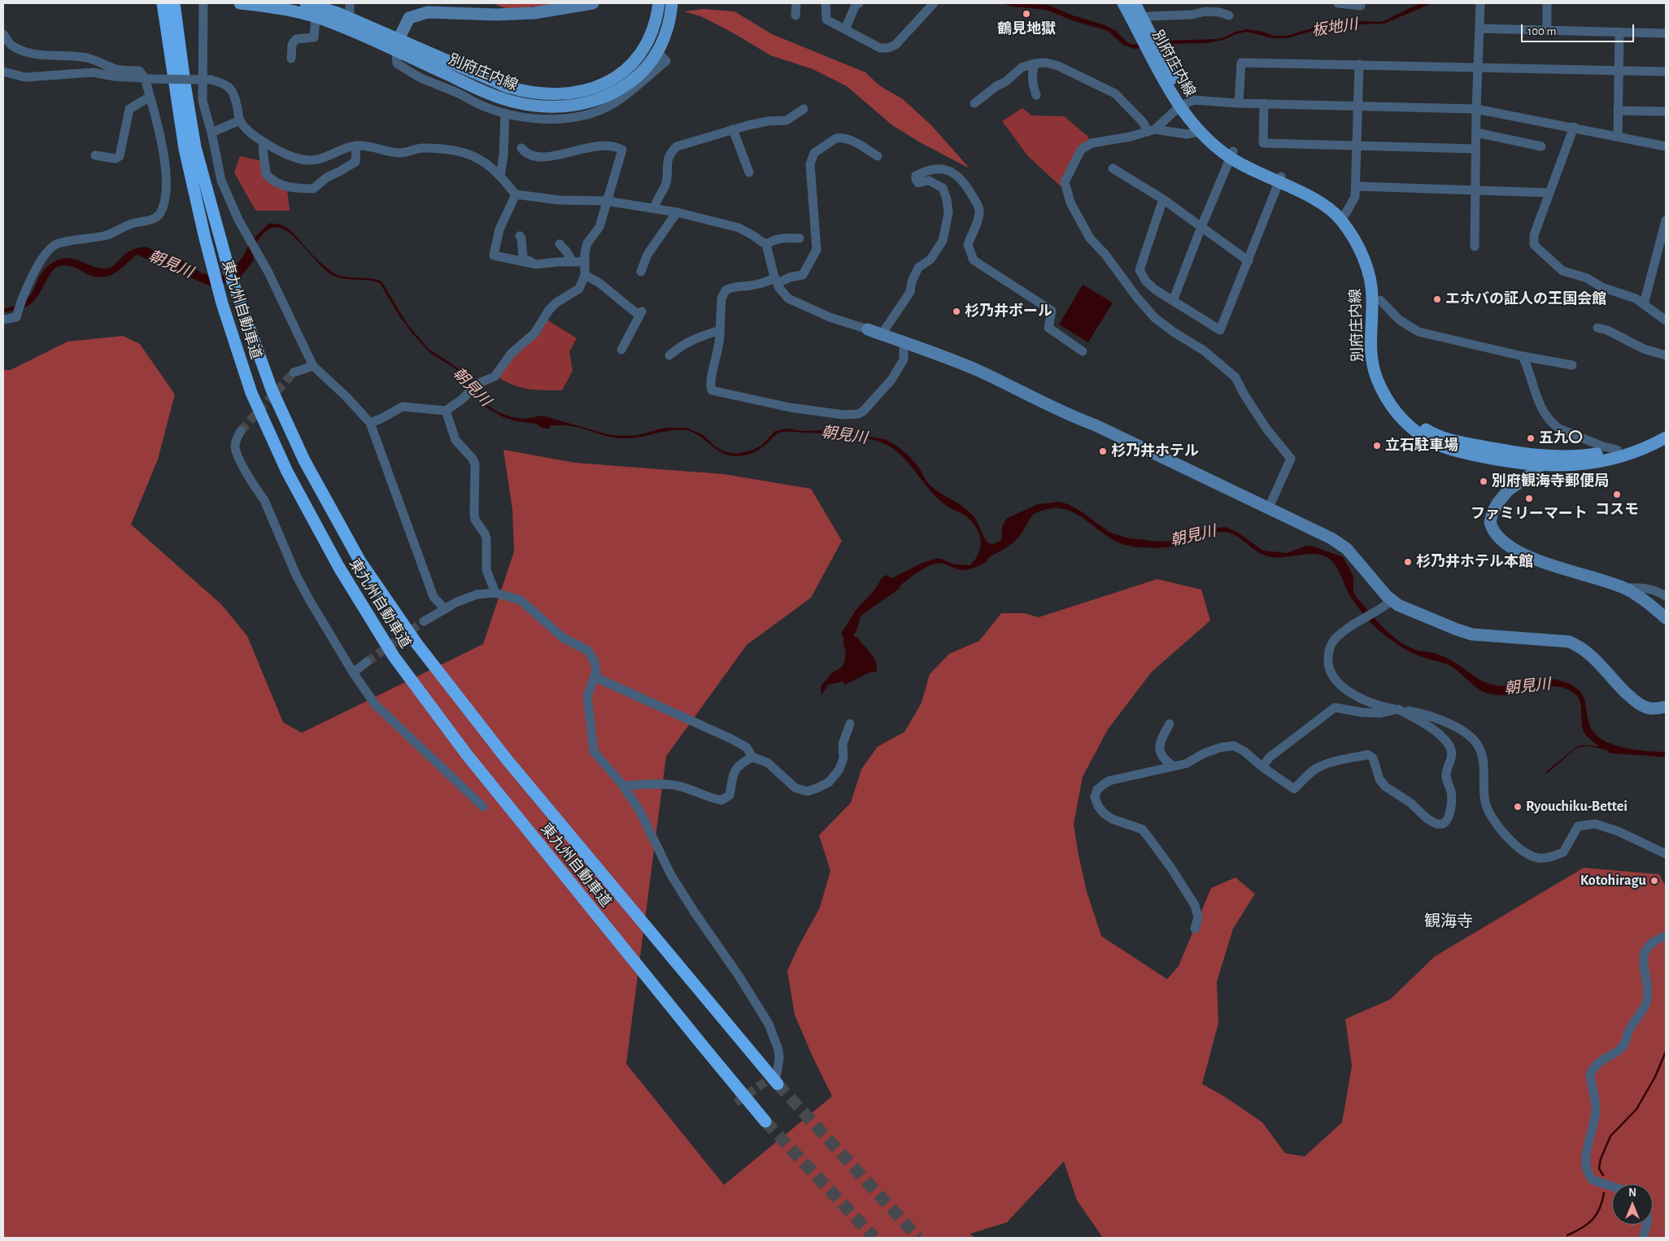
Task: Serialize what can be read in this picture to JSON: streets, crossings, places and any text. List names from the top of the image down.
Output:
{
  "streets": {
    "highway": ["東九州自動車道"],
    "main road": ["別府庄内線"]
  },
  "districts": ["観海寺"],
  "water": ["板地川", "朝見川"],
  "places": [
    "鶴見地獄",
    "エホバの証人の王国会館",
    "杉乃井ボール",
    "五九〇",
    "立石駐車場",
    "杉乃井ホテル",
    "別府観海寺郵便局",
    "コスモ",
    "ファミリーマート",
    "杉乃井ホテル本館",
    "Ryouchiku-Bettei",
    "Kotohiragu"
  ],
  "scale_bar": "100 m",
  "north": "top"
}
